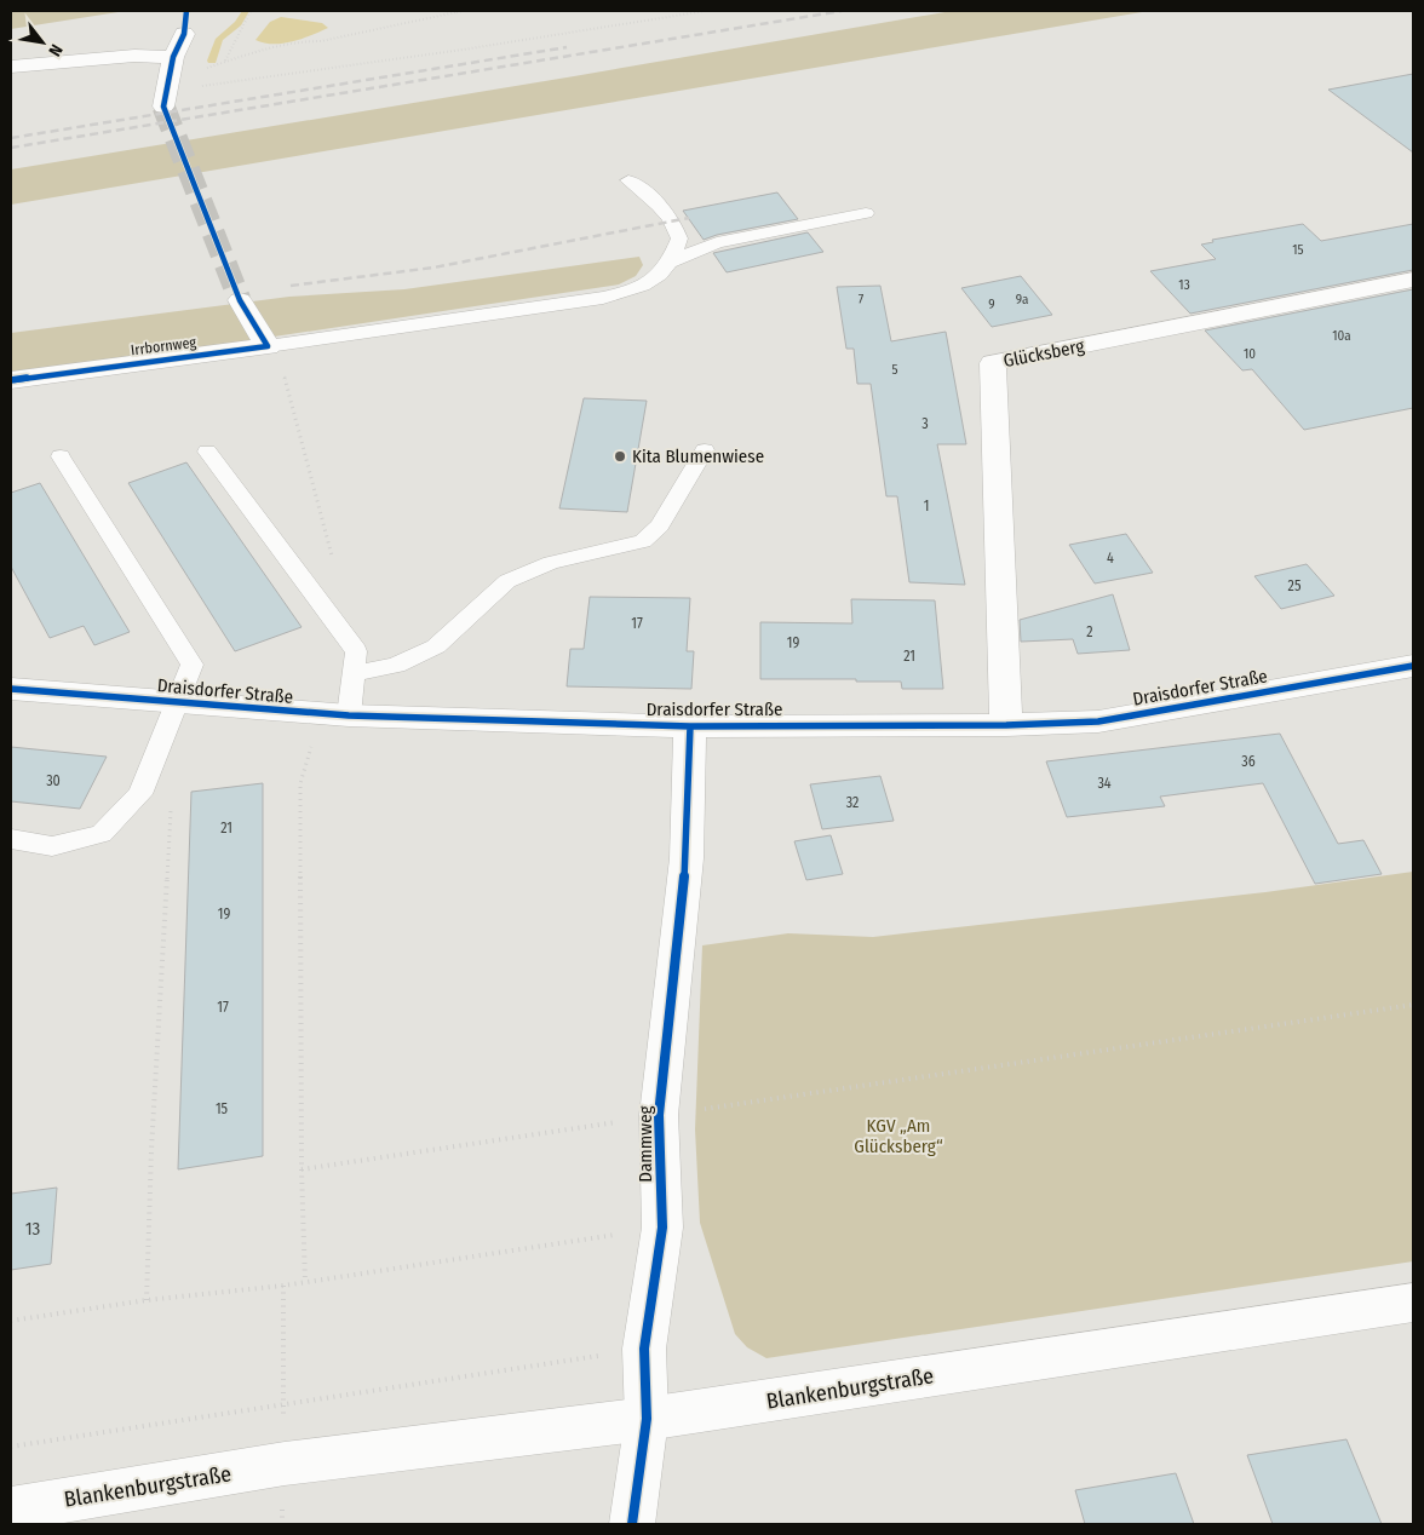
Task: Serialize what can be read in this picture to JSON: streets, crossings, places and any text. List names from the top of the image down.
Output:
{
  "streets": {
    "street": [
      "Irrbornweg",
      "Glücksberg",
      "Draisdorfer Straße",
      "Dammweg",
      "Blankenburgstraße"
    ]
  },
  "crossings": [
    ["Glücksberg", "Draisdorfer Straße"],
    ["Draisdorfer Straße", "Dammweg"],
    ["Dammweg", "Blankenburgstraße"]
  ],
  "parks": ["KGV „Am Glücksberg“"],
  "places": ["Kita Blumenwiese"],
  "house_numbers": [
    "15",
    "13",
    "7",
    "9a",
    "9",
    "10a",
    "10",
    "5",
    "3",
    "1",
    "4",
    "25",
    "17",
    "2",
    "19",
    "21",
    "36",
    "30",
    "34",
    "32",
    "21",
    "19",
    "17",
    "15",
    "13"
  ],
  "north": "bottom right"
}
